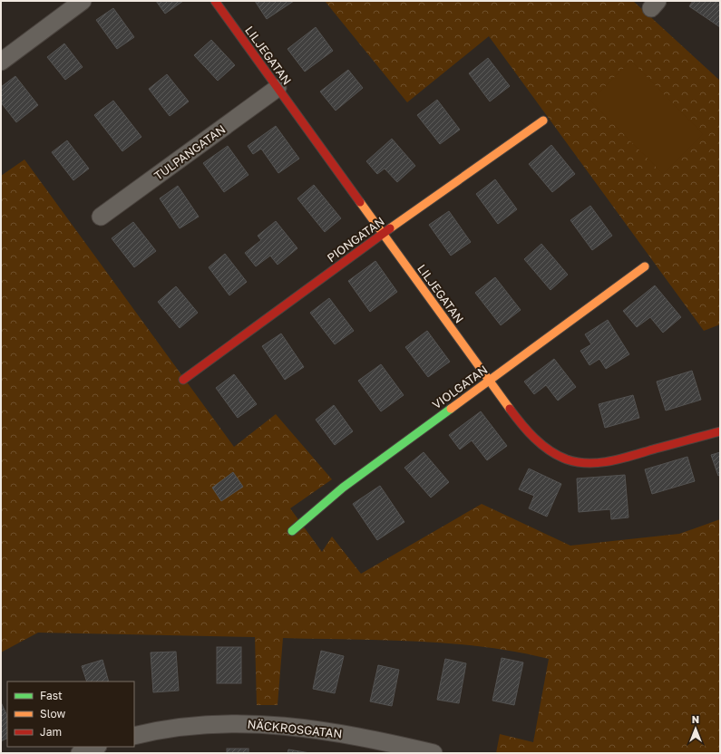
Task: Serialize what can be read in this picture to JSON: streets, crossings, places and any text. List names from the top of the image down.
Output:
{
  "streets": {
    "street": [
      "LILJEGATAN",
      "TULPANGATAN",
      "PIONGATAN",
      "VIOLGATAN",
      "NÄCKROSGATAN"
    ]
  },
  "crossings": [
    ["LILJEGATAN", "TULPANGATAN"],
    ["LILJEGATAN", "PIONGATAN"],
    ["LILJEGATAN", "VIOLGATAN"]
  ],
  "legend": ["Fast", "Slow", "Jam"],
  "north": "top"
}
